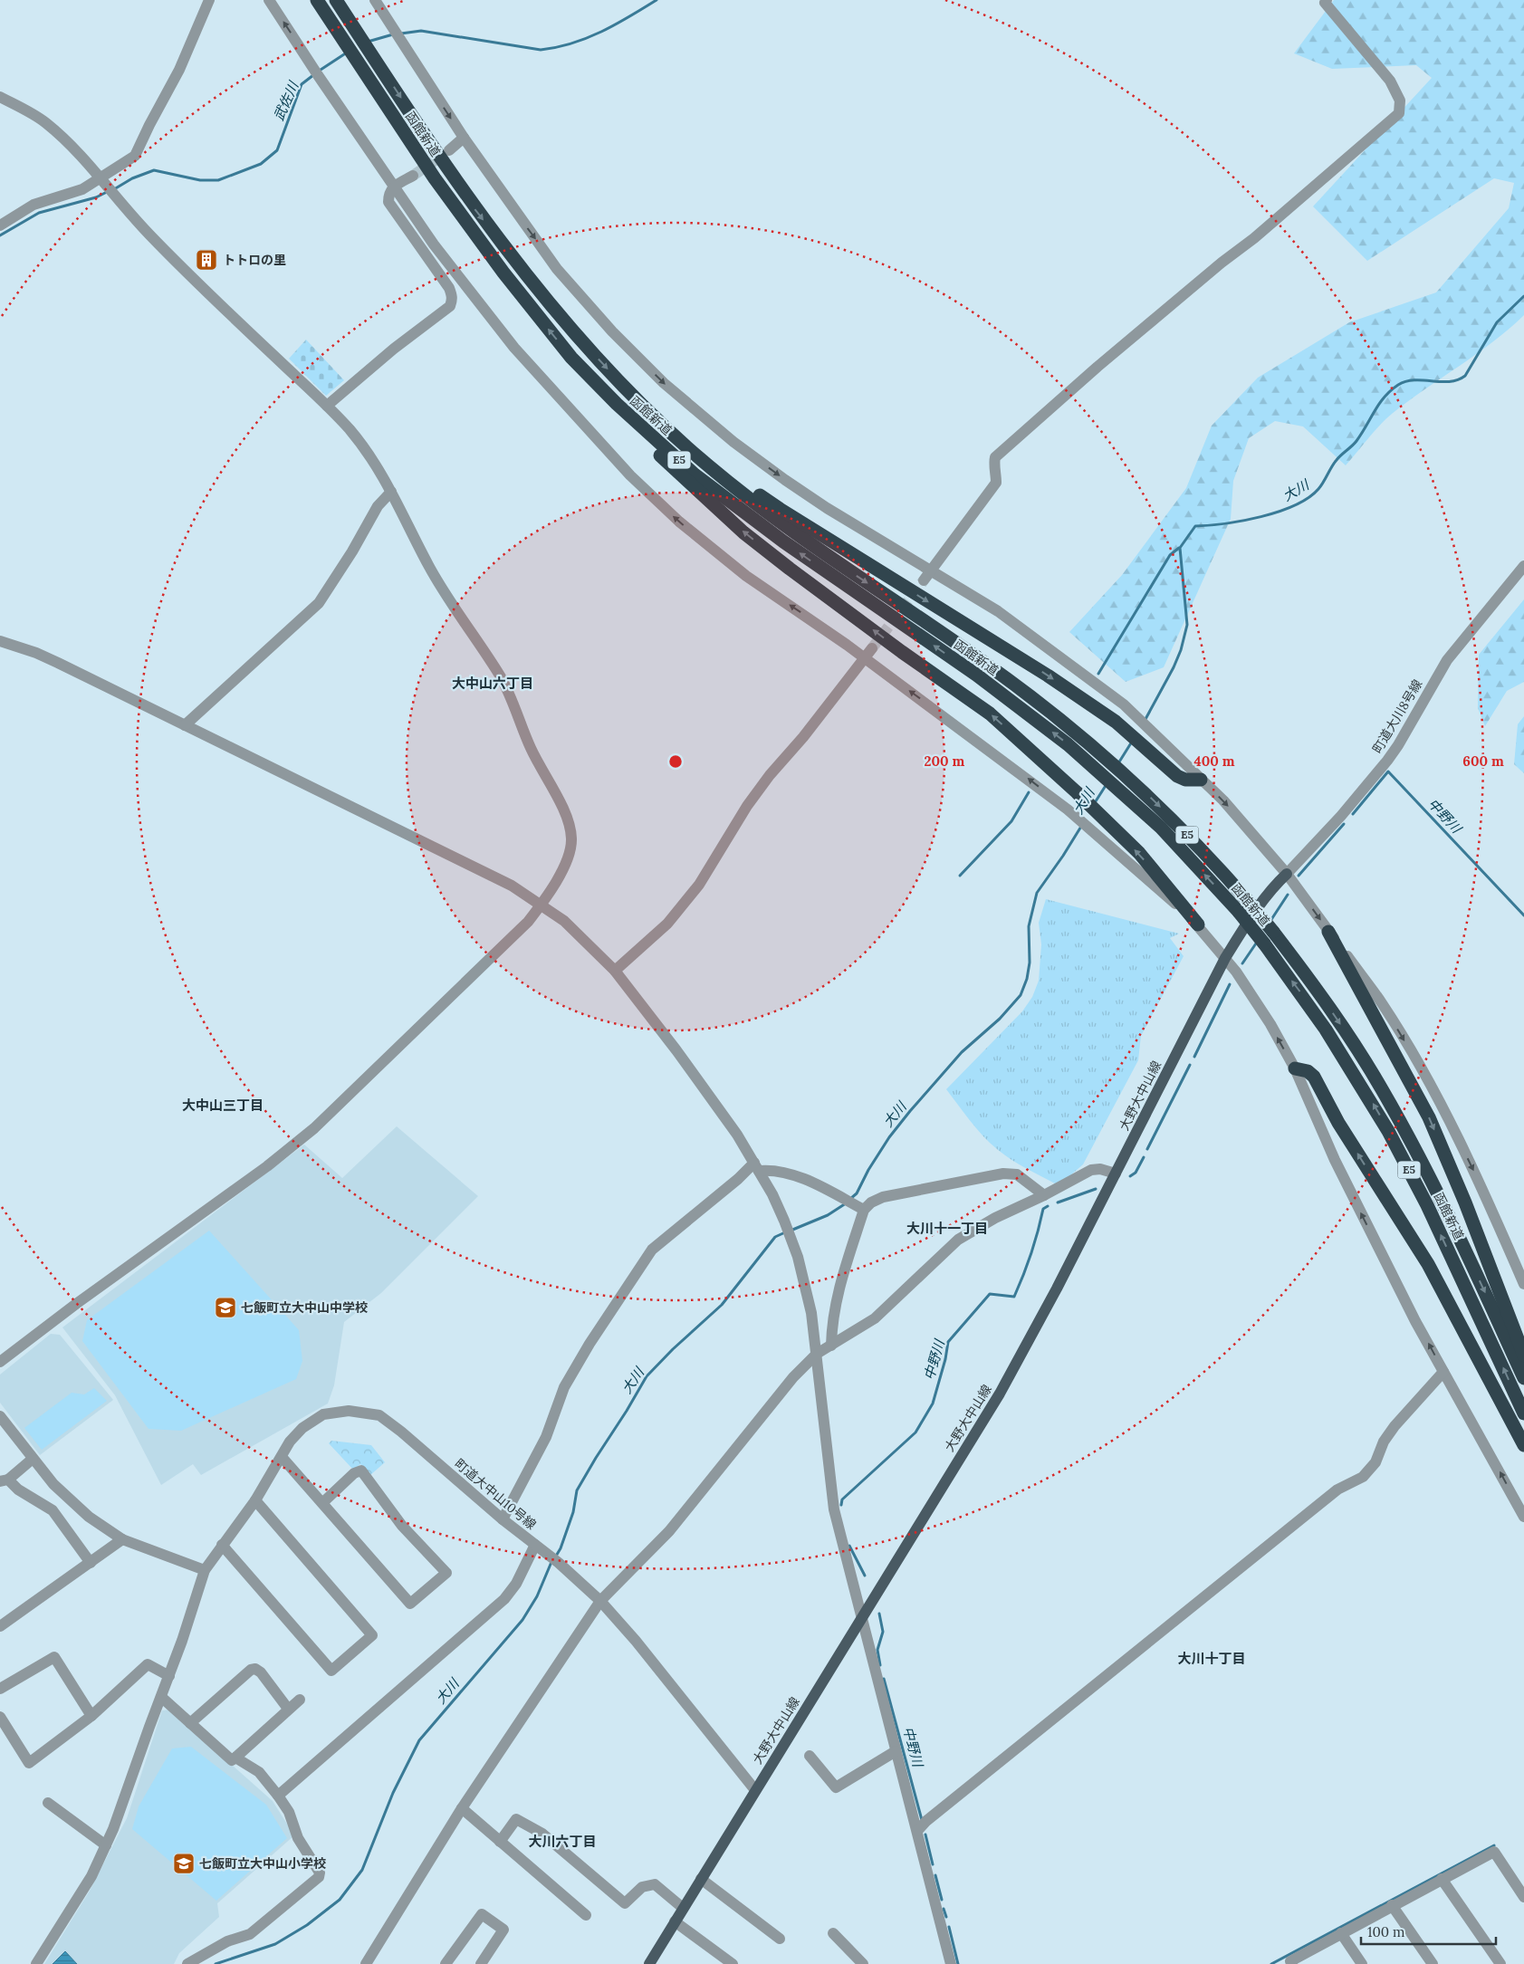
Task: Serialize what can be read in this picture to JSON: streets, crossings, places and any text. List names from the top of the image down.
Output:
{
  "streets": {
    "highway": ["函館新道", "E5"],
    "main road": ["大野大中山線"],
    "street": ["町道大川8号線", "町道大中山10号線"]
  },
  "crossings": [
    ["町道大川8号線", "大野大中山線"],
    ["大野大中山線", "町道大中山10号線"]
  ],
  "districts": [
    "大中山六丁目",
    "大中山三丁目",
    "大川十一丁目",
    "大川十丁目",
    "大川六丁目"
  ],
  "water": ["武佐川", "大川", "中野川"],
  "places": {
    "building": ["トトロの里"],
    "school or university": ["七飯町立大中山中学校", "七飯町立大中山小学校"]
  },
  "scale_bar": "100 m",
  "rings": ["200 m", "400 m", "600 m"]
}
